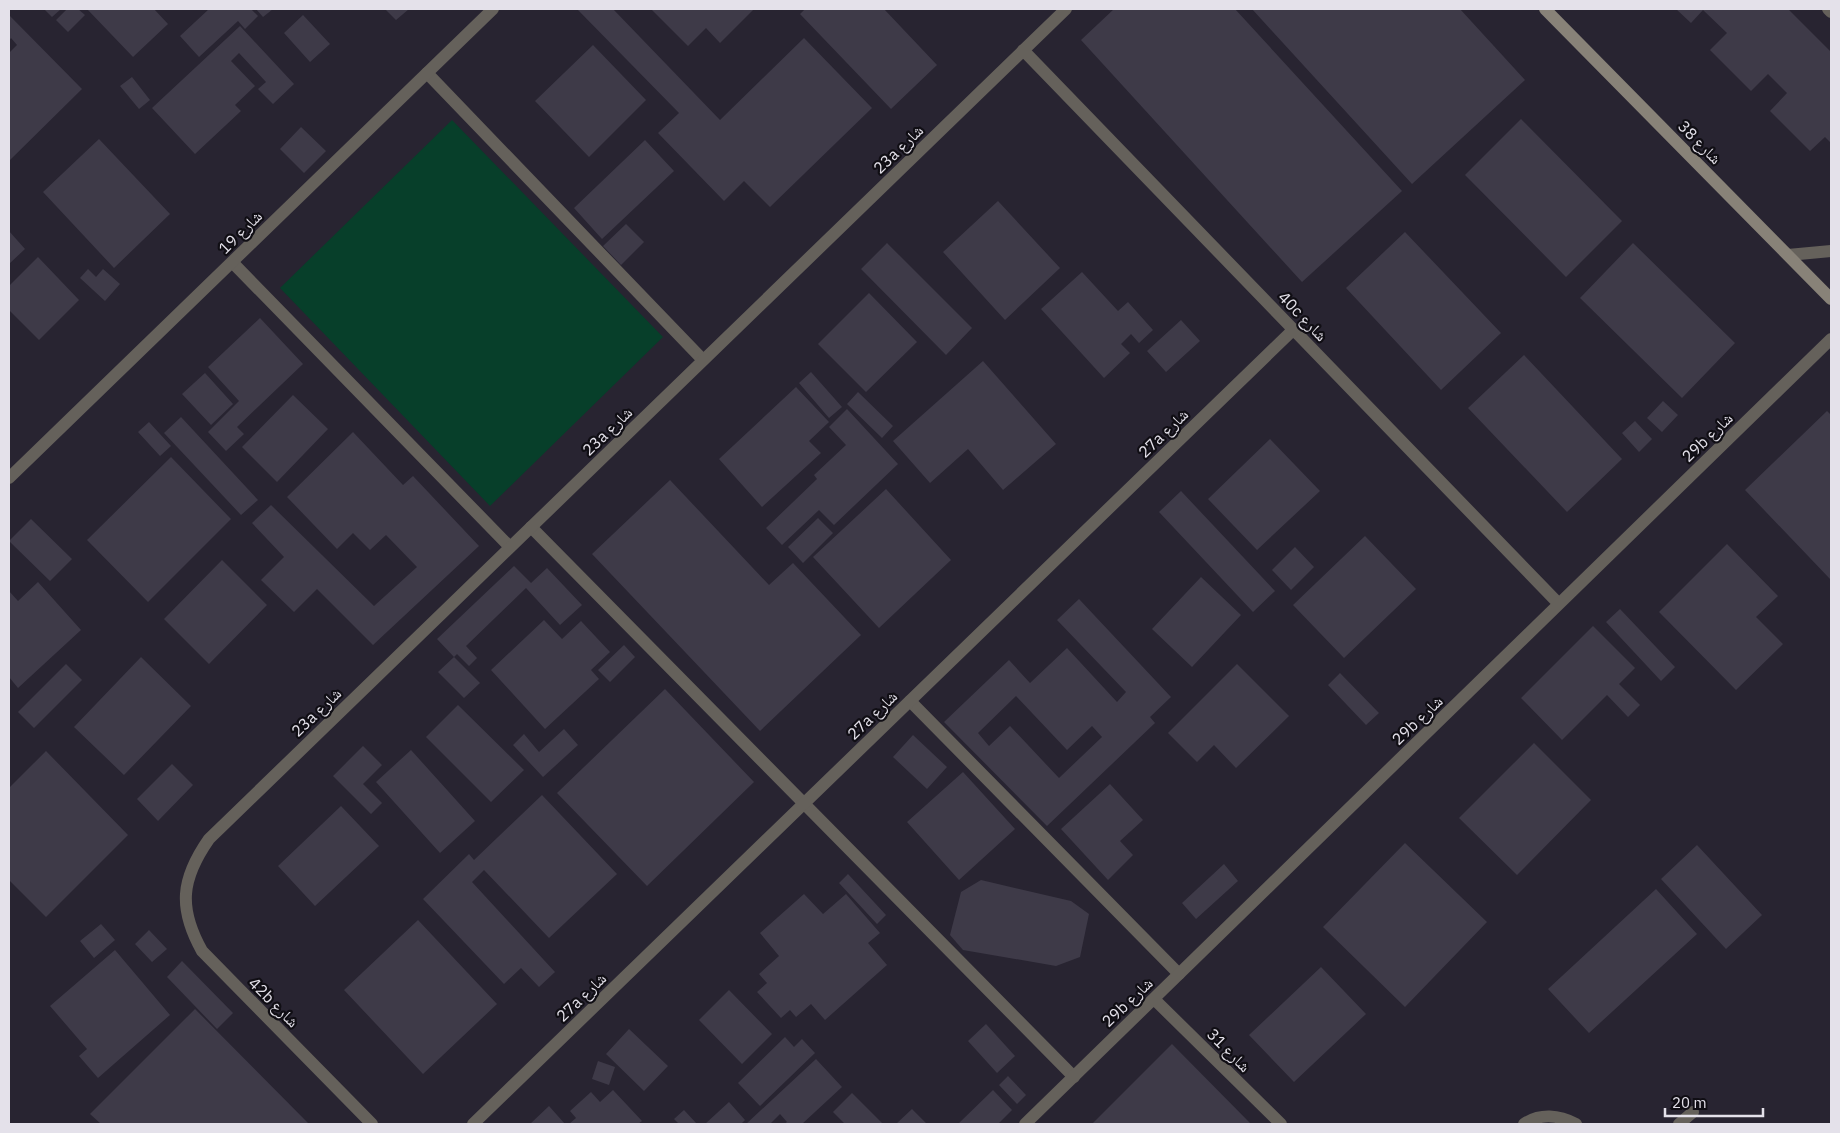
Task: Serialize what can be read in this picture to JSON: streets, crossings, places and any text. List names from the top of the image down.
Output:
{
  "streets": {
    "street": [
      "شارع 38",
      "23a شارع",
      "شارع 19",
      "40c شارع",
      "27a شارع",
      "29b شارع",
      "42b شارع",
      "شارع 31"
    ]
  },
  "crossings": [
    ["23a شارع", "40c شارع"],
    ["23a شارع", "42b شارع"],
    ["40c شارع", "27a شارع"],
    ["40c شارع", "29b شارع"],
    ["29b شارع", "شارع 31"]
  ],
  "scale_bar": "20 m"
}
